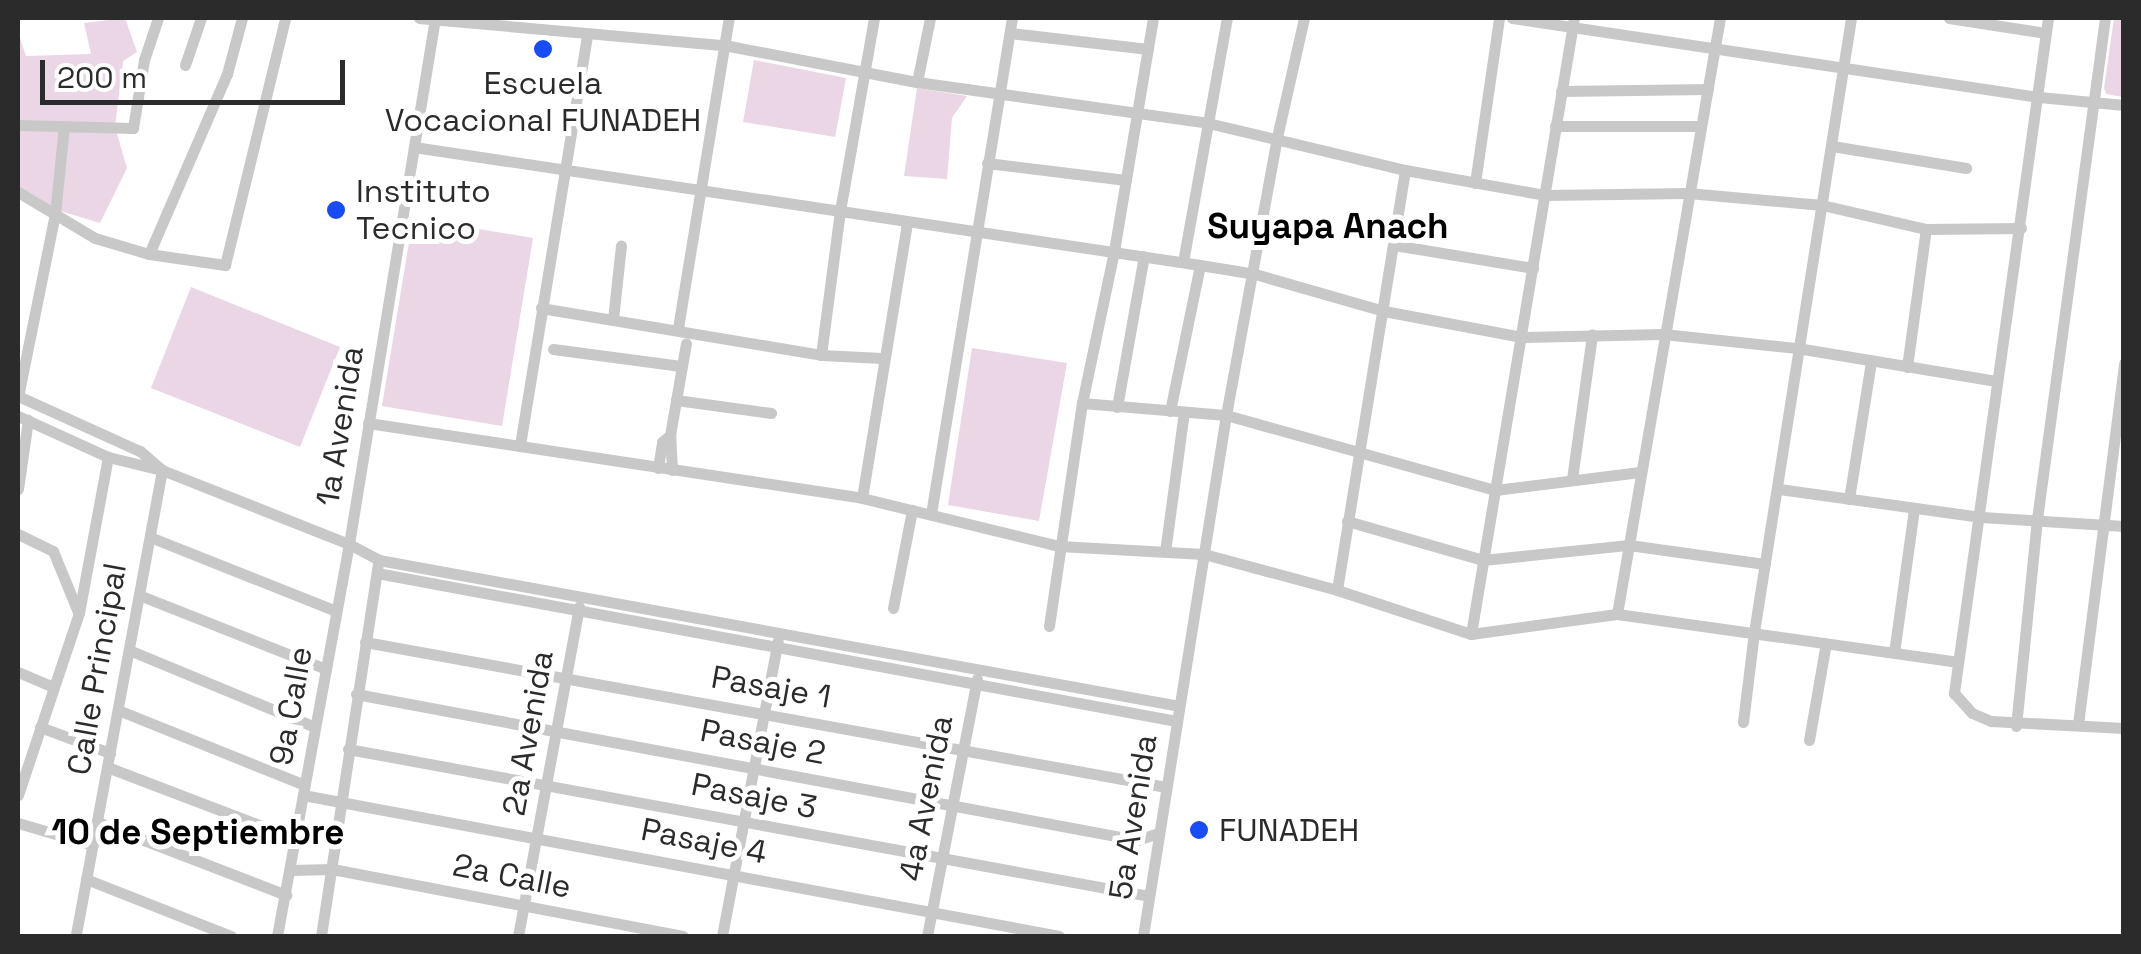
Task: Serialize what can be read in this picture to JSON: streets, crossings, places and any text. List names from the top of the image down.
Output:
{
  "streets": {
    "street": [
      "1a Avenida",
      "Calle Principal",
      "Pasaje 1",
      "9a Calle",
      "2a Avenida",
      "Pasaje 2",
      "Pasaje 3",
      "4a Avenida",
      "5a Avenida",
      "Pasaje 4",
      "2a Calle"
    ]
  },
  "crossings": [
    ["1a Avenida", "Calle Principal"],
    ["1a Avenida", "9a Calle"],
    ["Pasaje 1", "2a Avenida"],
    ["Pasaje 1", "4a Avenida"],
    ["Pasaje 1", "5a Avenida"],
    ["9a Calle", "Pasaje 4"],
    ["9a Calle", "2a Calle"],
    ["2a Avenida", "Pasaje 2"],
    ["2a Avenida", "Pasaje 3"],
    ["2a Avenida", "Pasaje 4"],
    ["2a Avenida", "2a Calle"],
    ["Pasaje 2", "4a Avenida"],
    ["Pasaje 2", "5a Avenida"],
    ["Pasaje 3", "4a Avenida"],
    ["Pasaje 3", "5a Avenida"],
    ["4a Avenida", "Pasaje 4"]
  ],
  "districts": ["Suyapa Anach", "10 de Septiembre"],
  "places": ["Escuela Vocacional FUNADEH", "Instituto Tecnico", "FUNADEH"],
  "scale_bar": "200 m"
}
